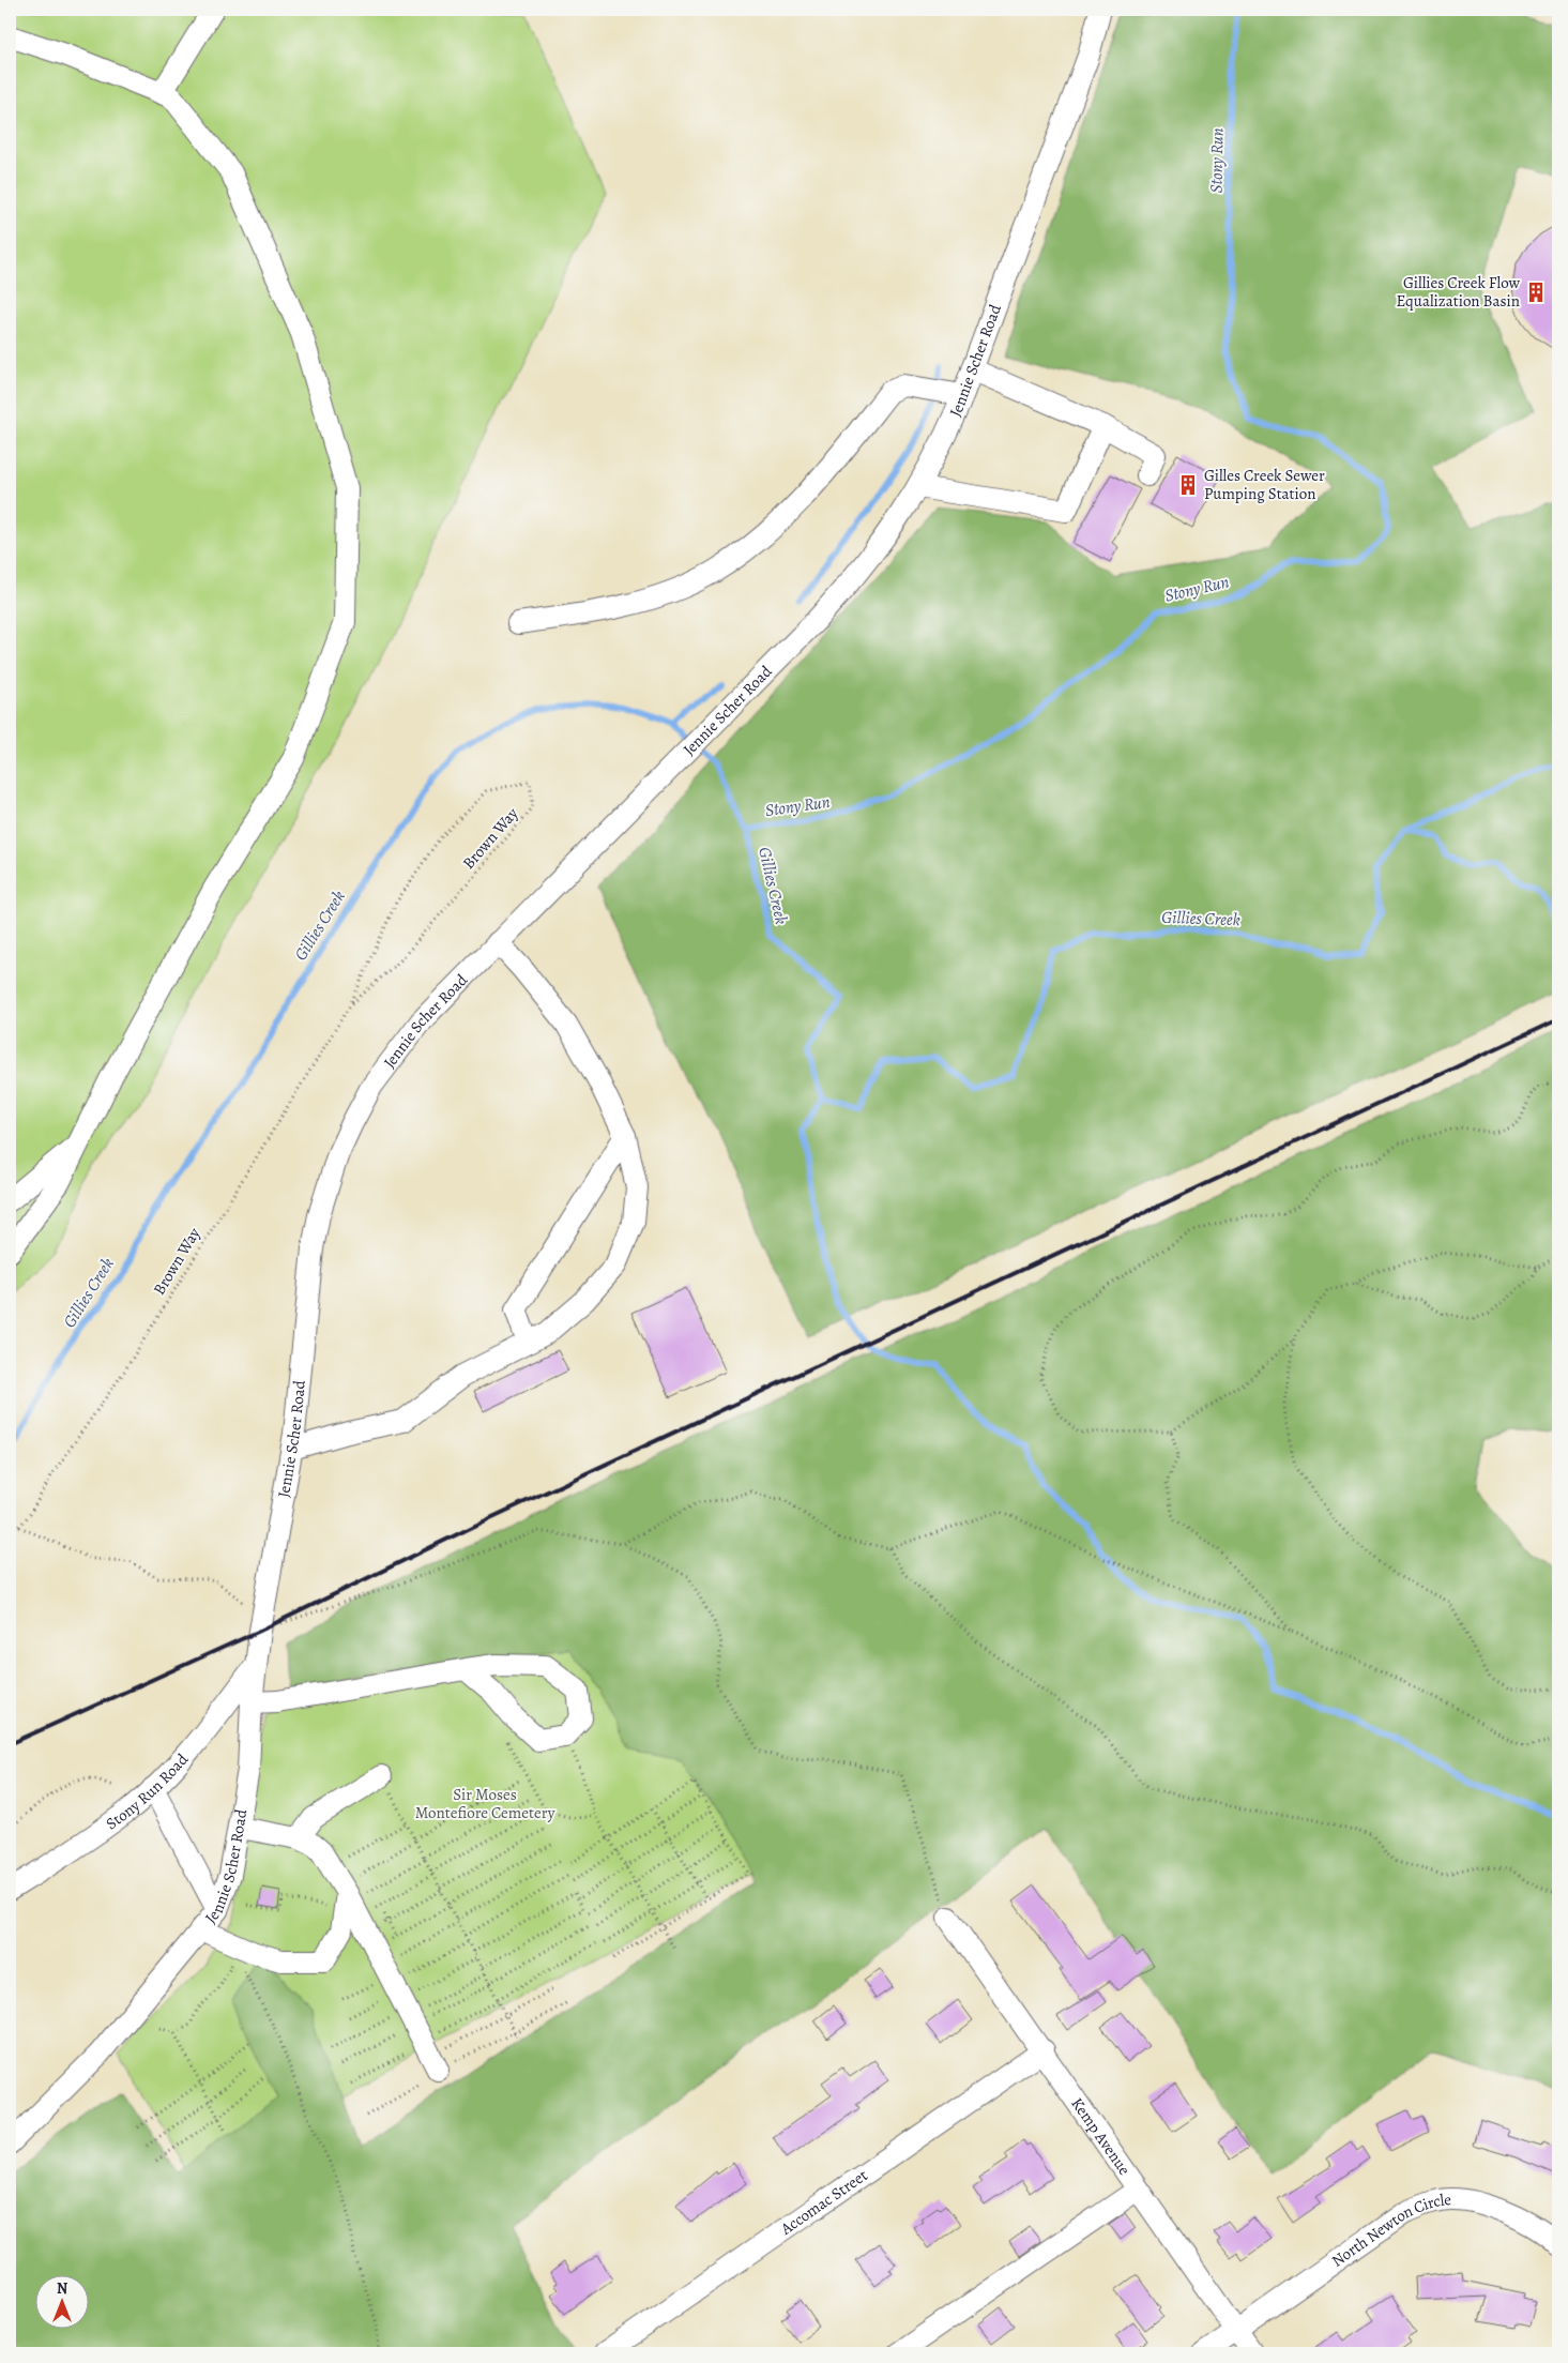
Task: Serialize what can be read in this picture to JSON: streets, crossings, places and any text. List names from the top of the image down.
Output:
{
  "streets": {
    "street": [
      "Jennie Scher Road",
      "Stony Run Road",
      "Kemp Avenue",
      "Accomac Street",
      "North Newton Circle"
    ],
    "path": ["Brown Way"]
  },
  "crossings": [
    ["Jennie Scher Road", "Stony Run Road"],
    ["Kemp Avenue", "Accomac Street"],
    ["Kemp Avenue", "North Newton Circle"]
  ],
  "water": ["Stony Run", "Gillies Creek"],
  "parks": ["Sir Moses Montefiore Cemetery"],
  "places": {
    "building": ["Gillies Creek Flow Equalization Basin", "Gilles Creek Sewer Pumping Station"]
  },
  "north": "top"
}
